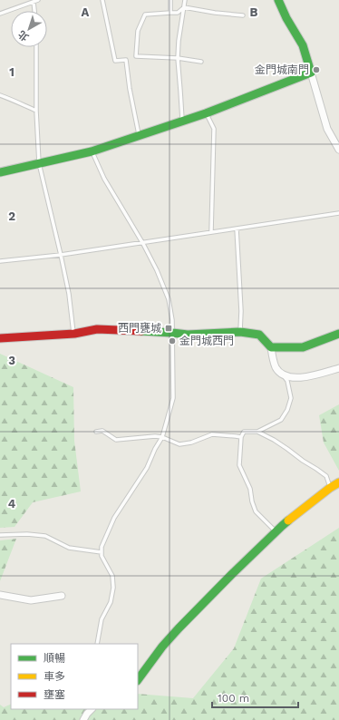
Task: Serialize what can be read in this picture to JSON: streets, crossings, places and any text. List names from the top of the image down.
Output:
{
  "places": {
    "other": ["金門城南門", "金門城西門"],
    "transit": ["西門甕城"]
  },
  "legend": ["順暢", "車多", "壅塞"],
  "scale_bar": "100 m",
  "north": "bottom left",
  "grid": {
    "columns": ["A", "B"],
    "rows": [
      "1",
      "2",
      "3",
      "4"
    ]
  }
}
